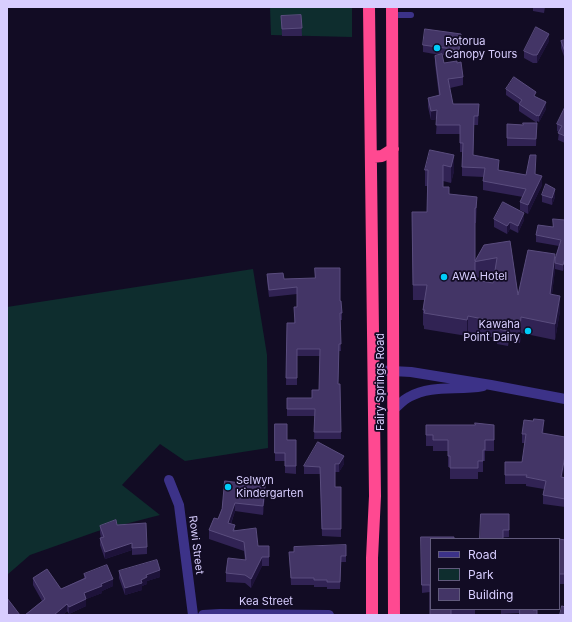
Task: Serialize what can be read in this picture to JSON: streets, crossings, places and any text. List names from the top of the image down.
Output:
{
  "streets": {
    "highway": ["Fairy Springs Road"],
    "street": ["Rowi Street", "Kea Street"]
  },
  "places": [
    "Rotorua Canopy Tours",
    "AWA Hotel",
    "Kawaha Point Dairy",
    "Selwyn Kindergarten"
  ],
  "legend": ["Road", "Park", "Building"]
}
